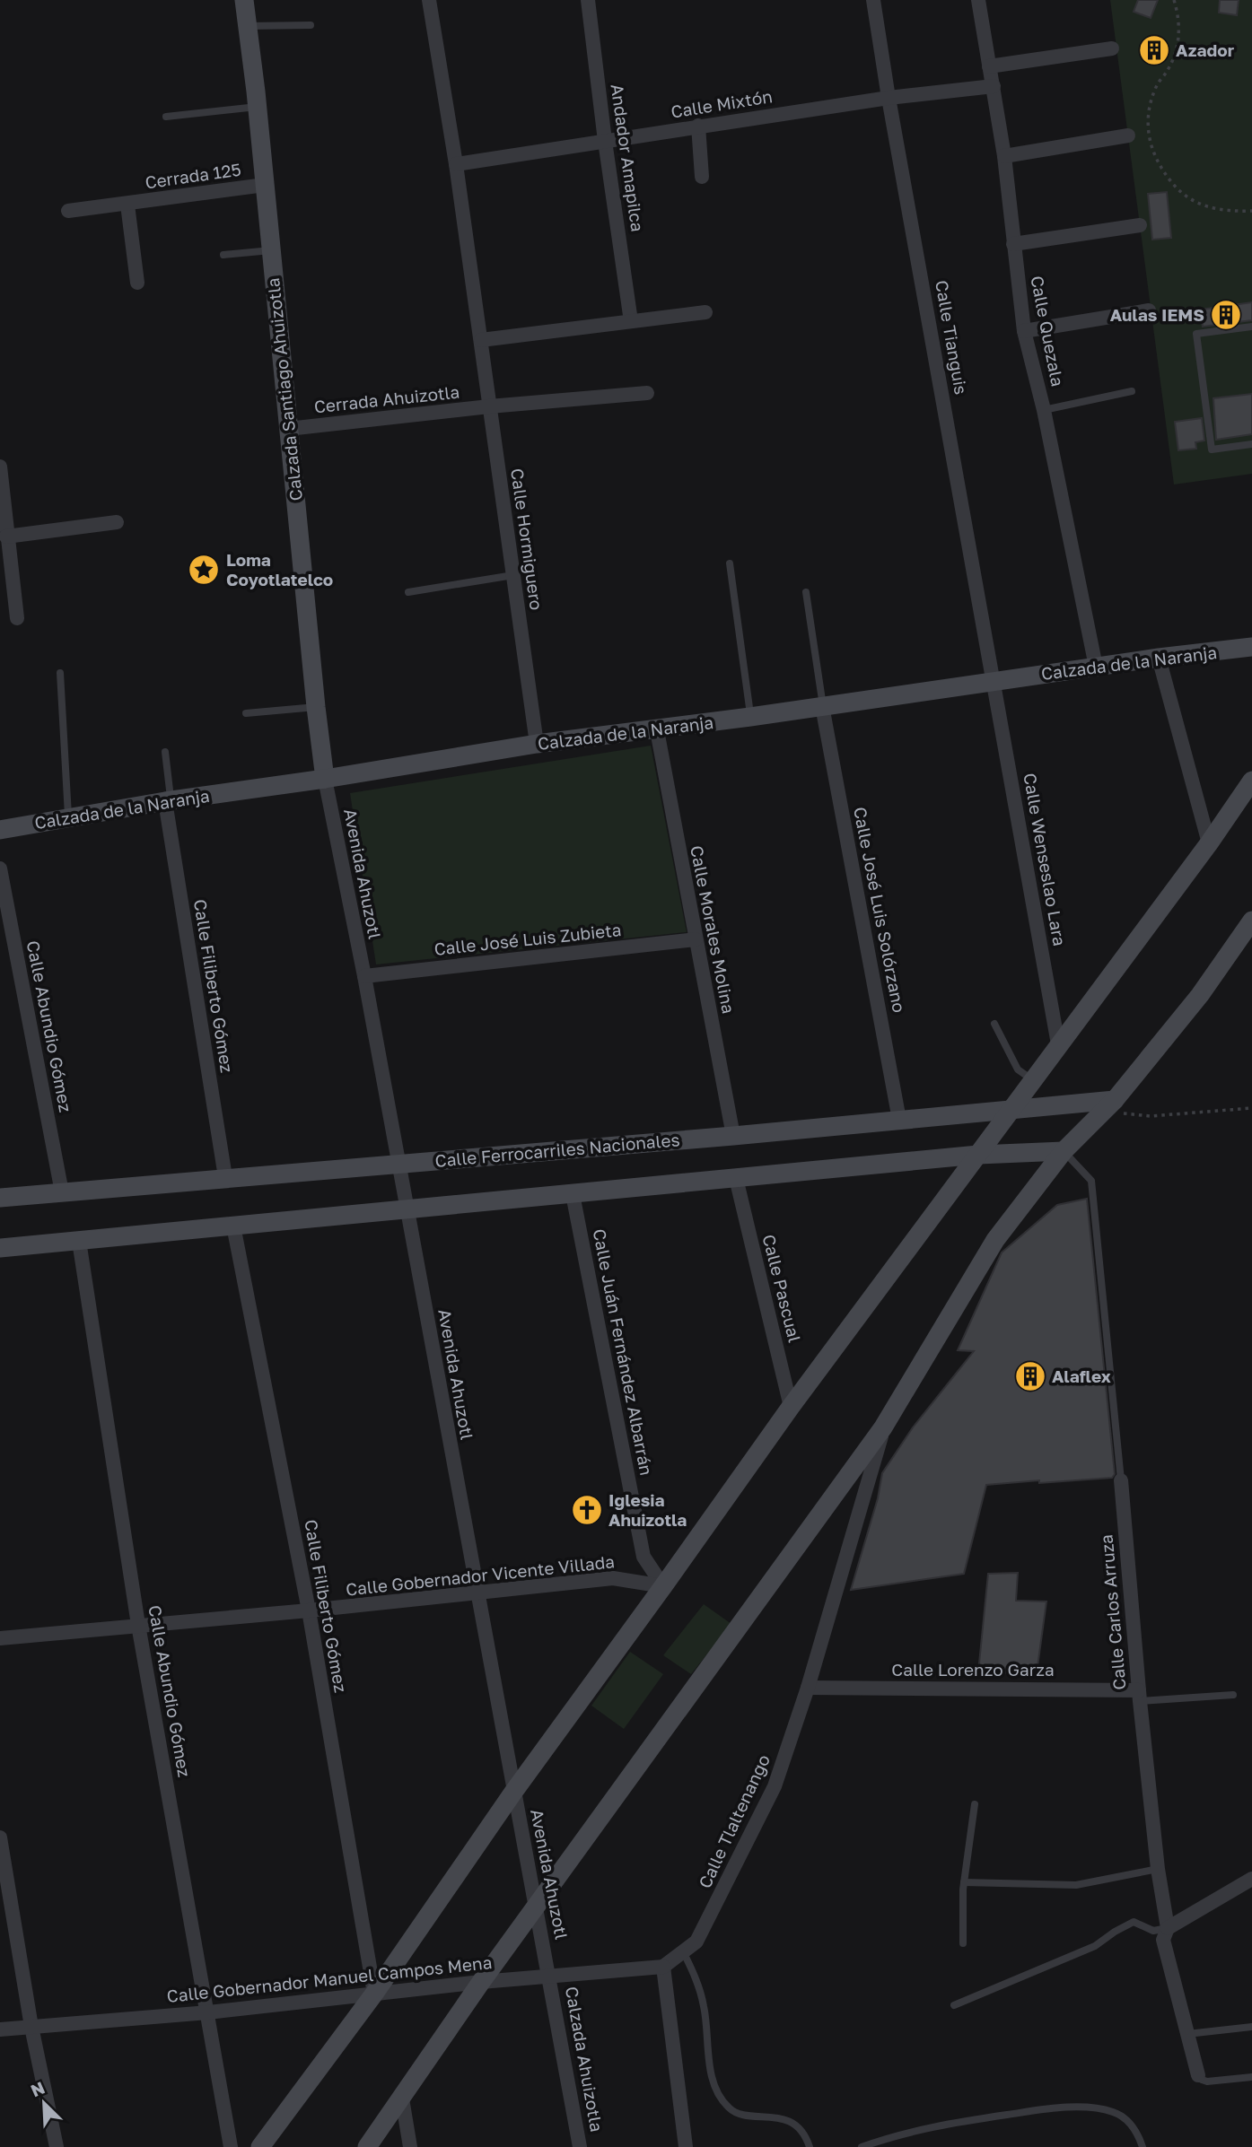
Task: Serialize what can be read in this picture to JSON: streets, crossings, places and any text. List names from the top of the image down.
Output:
{
  "streets": {
    "main road": ["Calzada Santiago Ahuizotla", "Calzada de la Naranja", "Calle Ferrocarriles Nacionales"],
    "street": [
      "Calle Mixtón",
      "Andador Amapilca",
      "Cerrada 125",
      "Calle Quezala",
      "Calle Tianguis",
      "Cerrada Ahuizotla",
      "Calle Hormiguero",
      "Calle Wenseslao Lara",
      "Avenida Ahuzotl",
      "Calle José Luis Solórzano",
      "Calle Morales Molina",
      "Calle José Luis Zubieta",
      "Calle Filiberto Gómez",
      "Calle Abundio Gómez",
      "Calle Pascual",
      "Calle Juán Fernández Albarrán",
      "Calle Gobernador Vicente Villada",
      "Calle Carlos Arruza",
      "Calle Lorenzo Garza",
      "Calle Tlaltenango",
      "Calle Gobernador Manuel Campos Mena",
      "Calzada Ahuizotla"
    ]
  },
  "crossings": [
    ["Calle Mixtón", "Andador Amapilca"],
    ["Calle Mixtón", "Calle Quezala"],
    ["Calle Mixtón", "Calle Tianguis"],
    ["Calle Mixtón", "Calle Hormiguero"],
    ["Cerrada 125", "Calzada Santiago Ahuizotla"],
    ["Calle Quezala", "Calzada de la Naranja"],
    ["Calle Tianguis", "Calzada de la Naranja"],
    ["Calle Tianguis", "Calle Wenseslao Lara"],
    ["Calzada Santiago Ahuizotla", "Cerrada Ahuizotla"],
    ["Calzada Santiago Ahuizotla", "Calzada de la Naranja"],
    ["Calzada Santiago Ahuizotla", "Avenida Ahuzotl"],
    ["Cerrada Ahuizotla", "Calle Hormiguero"],
    ["Calle Hormiguero", "Calzada de la Naranja"],
    ["Calzada de la Naranja", "Calle Wenseslao Lara"],
    ["Calzada de la Naranja", "Avenida Ahuzotl"],
    ["Calzada de la Naranja", "Calle José Luis Solórzano"],
    ["Calzada de la Naranja", "Calle Morales Molina"],
    ["Calzada de la Naranja", "Calle Filiberto Gómez"],
    ["Avenida Ahuzotl", "Calle José Luis Zubieta"],
    ["Avenida Ahuzotl", "Calle Ferrocarriles Nacionales"],
    ["Avenida Ahuzotl", "Calle Gobernador Vicente Villada"],
    ["Avenida Ahuzotl", "Calle Gobernador Manuel Campos Mena"],
    ["Avenida Ahuzotl", "Calzada Ahuizotla"],
    ["Calle José Luis Solórzano", "Calle Ferrocarriles Nacionales"],
    ["Calle Morales Molina", "Calle José Luis Zubieta"],
    ["Calle Morales Molina", "Calle Ferrocarriles Nacionales"],
    ["Calle Filiberto Gómez", "Calle Ferrocarriles Nacionales"],
    ["Calle Filiberto Gómez", "Calle Gobernador Vicente Villada"],
    ["Calle Filiberto Gómez", "Calle Gobernador Manuel Campos Mena"],
    ["Calle Abundio Gómez", "Calle Ferrocarriles Nacionales"],
    ["Calle Abundio Gómez", "Calle Gobernador Vicente Villada"],
    ["Calle Abundio Gómez", "Calle Gobernador Manuel Campos Mena"],
    ["Calle Juán Fernández Albarrán", "Calle Gobernador Vicente Villada"],
    ["Calle Carlos Arruza", "Calle Lorenzo Garza"],
    ["Calle Lorenzo Garza", "Calle Tlaltenango"],
    ["Calle Tlaltenango", "Calle Gobernador Manuel Campos Mena"],
    ["Calle Gobernador Manuel Campos Mena", "Calzada Ahuizotla"]
  ],
  "places": {
    "building": ["Azador", "Aulas IEMS", "Alaflex"],
    "place": ["Loma Coyotlatelco"],
    "church": ["Iglesia Ahuizotla"]
  },
  "north": "top left"
}
